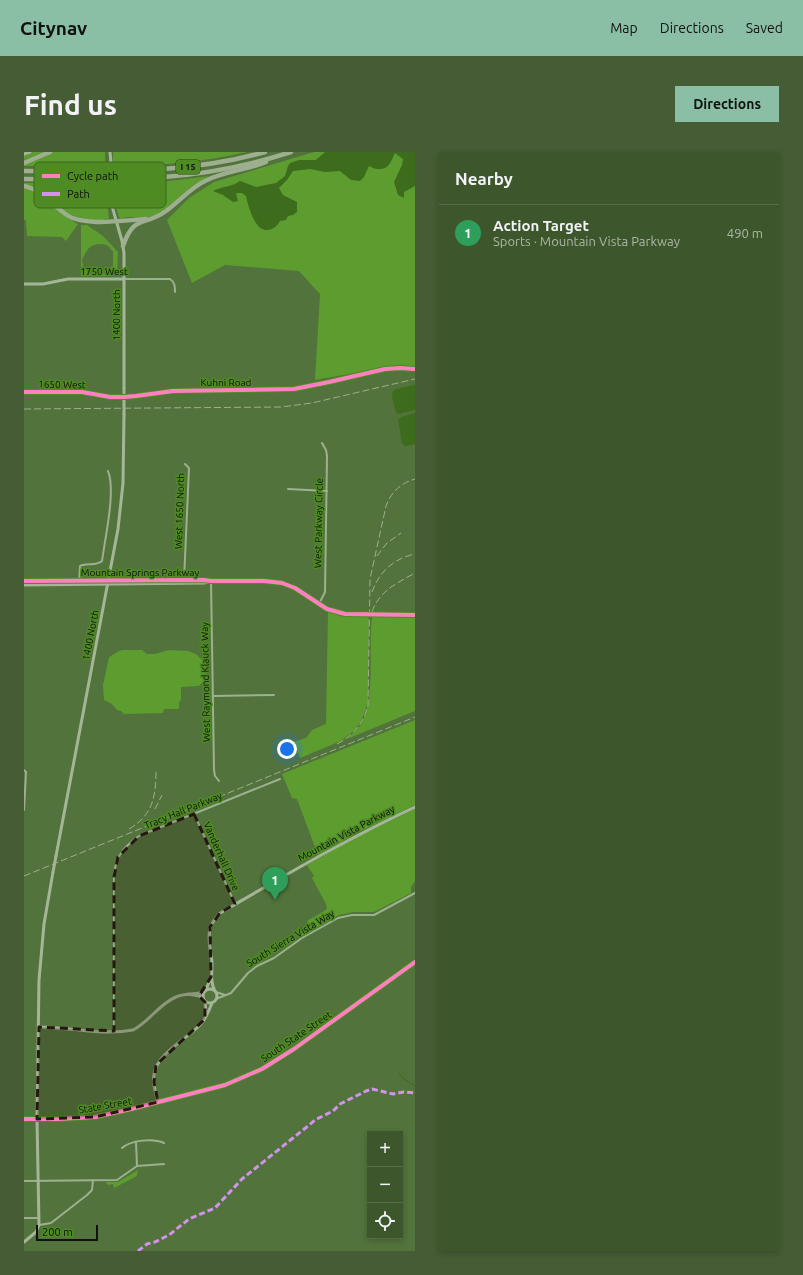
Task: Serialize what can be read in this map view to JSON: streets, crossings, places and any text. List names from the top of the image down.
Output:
{
  "streets": {
    "highway": ["I 15"],
    "main road": ["South State Street", "State Street"],
    "street": [
      "1750 West",
      "1400 North",
      "Kuhni Road",
      "1650 West",
      "West 1650 North",
      "West Parkway Circle",
      "Mountain Springs Parkway",
      "West Raymond Klauck Way",
      "Tracy Hall Parkway",
      "Mountain Vista Parkway",
      "Vanderhall Drive",
      "South Sierra Vista Way"
    ]
  },
  "crossings": [
    ["1750 West", "1400 North"],
    ["1400 North", "Mountain Springs Parkway"],
    ["1400 North", "State Street"],
    ["Kuhni Road", "1650 West"],
    ["West 1650 North", "Mountain Springs Parkway"],
    ["West Parkway Circle", "Mountain Springs Parkway"],
    ["Mountain Springs Parkway", "West Raymond Klauck Way"],
    ["Tracy Hall Parkway", "Vanderhall Drive"],
    ["Mountain Vista Parkway", "Vanderhall Drive"],
    ["Mountain Vista Parkway", "South Sierra Vista Way"],
    ["South State Street", "State Street"]
  ],
  "legend": ["Cycle path", "Path"],
  "scale_bar": "200 m",
  "page": {
    "header": "Citynav",
    "nav": ["Map", "Directions", "Saved"],
    "buttons": "Directions",
    "title": "Find us",
    "heading": "Nearby",
    "list": [
      {
        "mark": "1",
        "name": "Action Target",
        "note": "Sports · Mountain Vista Parkway",
        "value": "490 m"
      }
    ],
    "pins": "1",
    "map_buttons": ["+", "−"],
    "scale": "200 m"
  }
}
